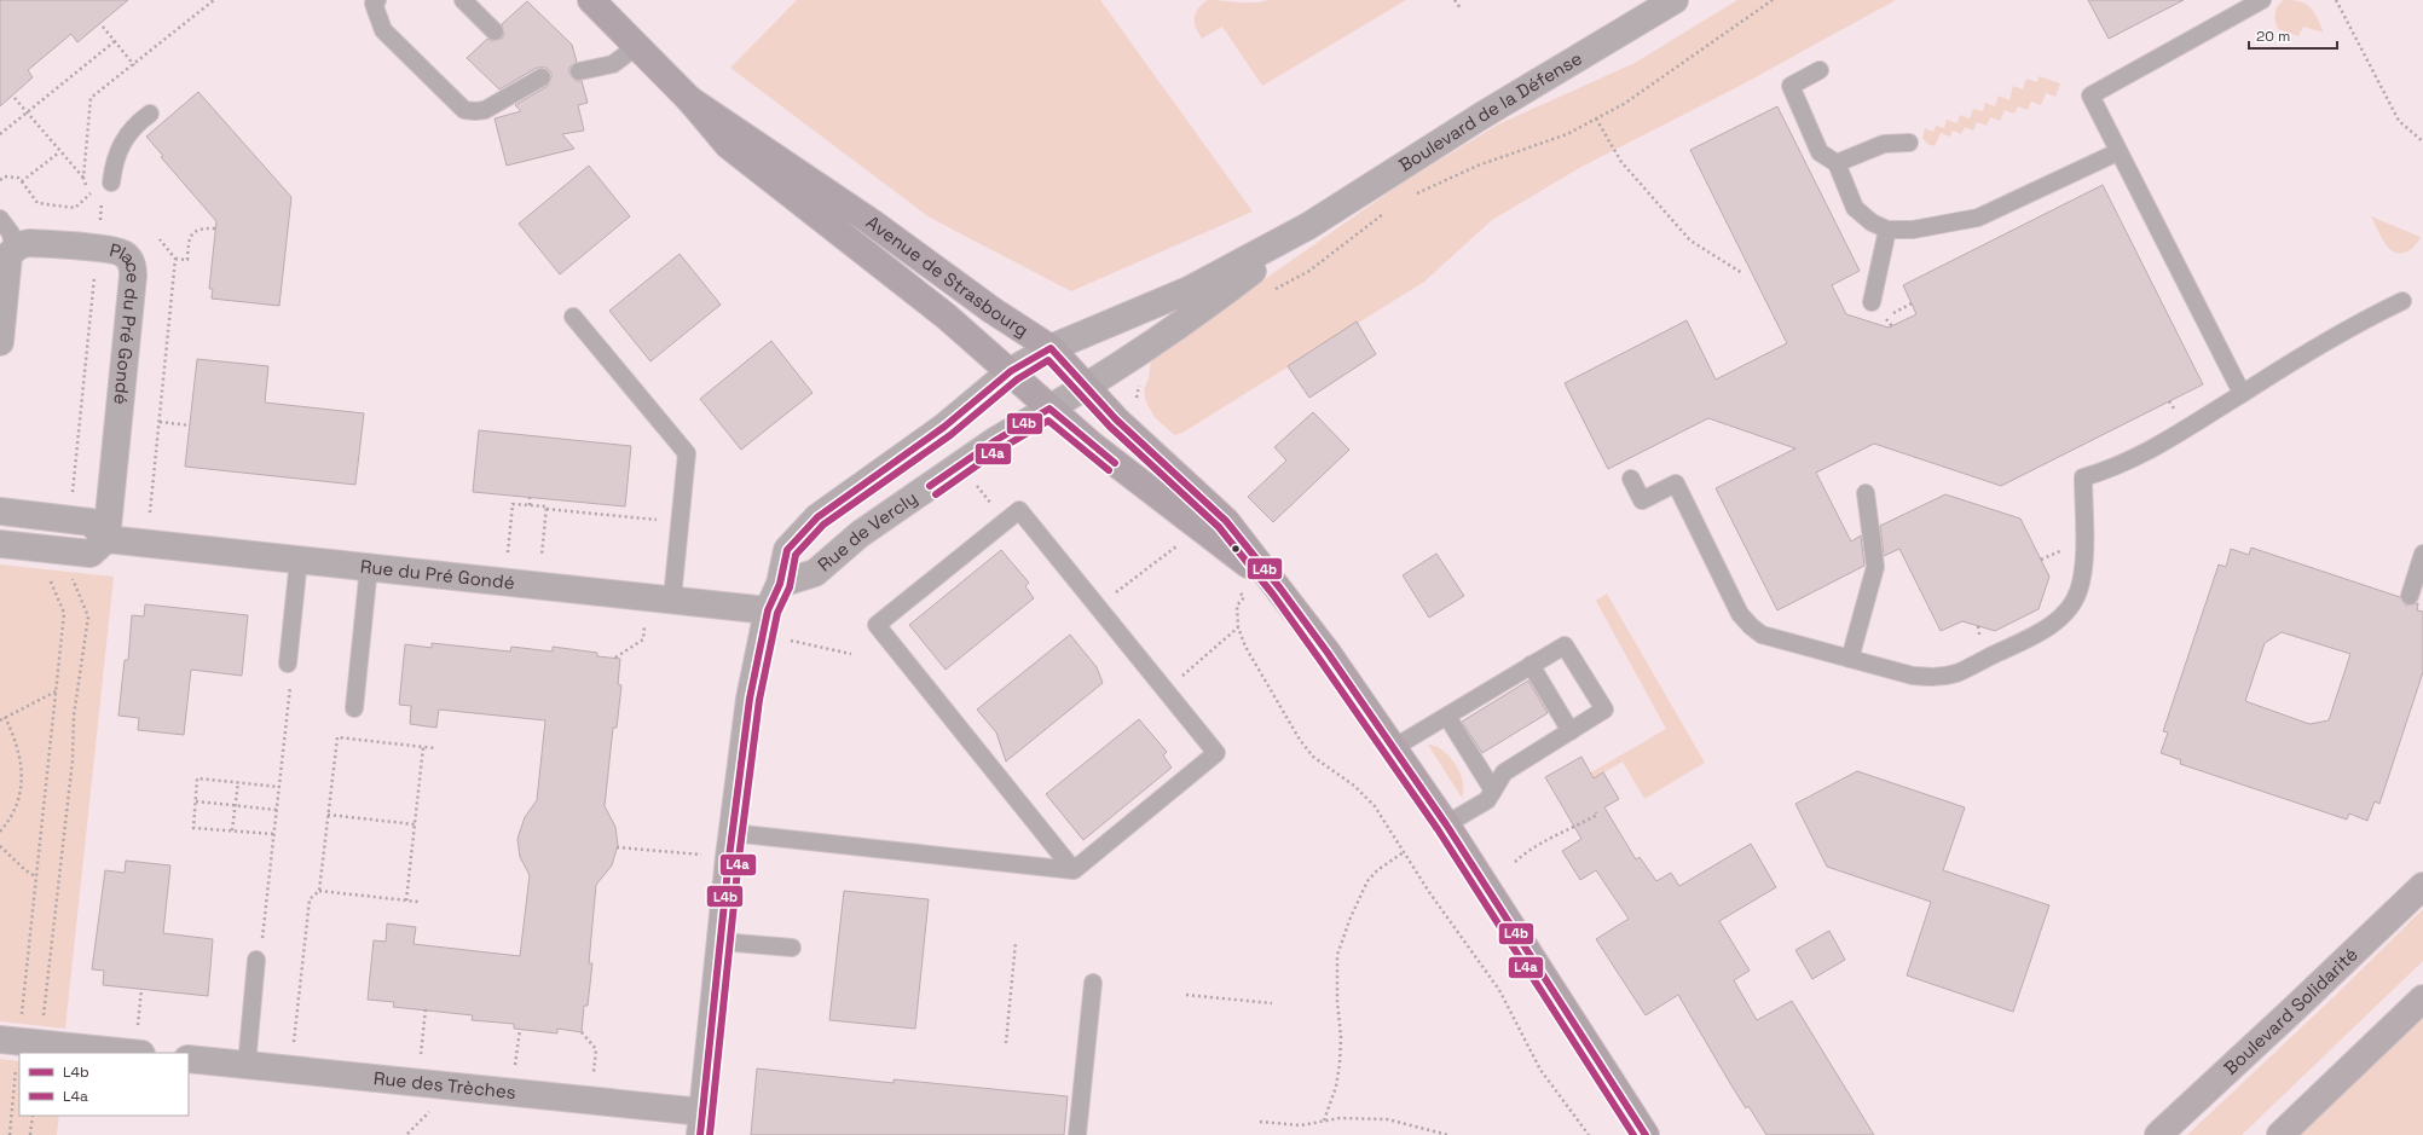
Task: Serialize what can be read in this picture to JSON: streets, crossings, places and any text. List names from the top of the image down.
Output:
{
  "streets": {
    "main road": ["Avenue de Strasbourg", "Boulevard Solidarité"],
    "street": [
      "Boulevard de la Défense",
      "Place du Pré Gondé",
      "Rue de Vercly",
      "Rue du Pré Gondé",
      "Rue des Trèches"
    ]
  },
  "crossings": [
    ["Boulevard de la Défense", "Avenue de Strasbourg"],
    ["Boulevard de la Défense", "Rue de Vercly"],
    ["Avenue de Strasbourg", "Rue de Vercly"],
    ["Place du Pré Gondé", "Rue du Pré Gondé"],
    ["Rue de Vercly", "Rue du Pré Gondé"],
    ["Rue de Vercly", "Rue des Trèches"]
  ],
  "lines": ["transit line L4b", "transit line L4a"],
  "legend": ["L4b", "L4a"],
  "scale_bar": "20 m"
}
